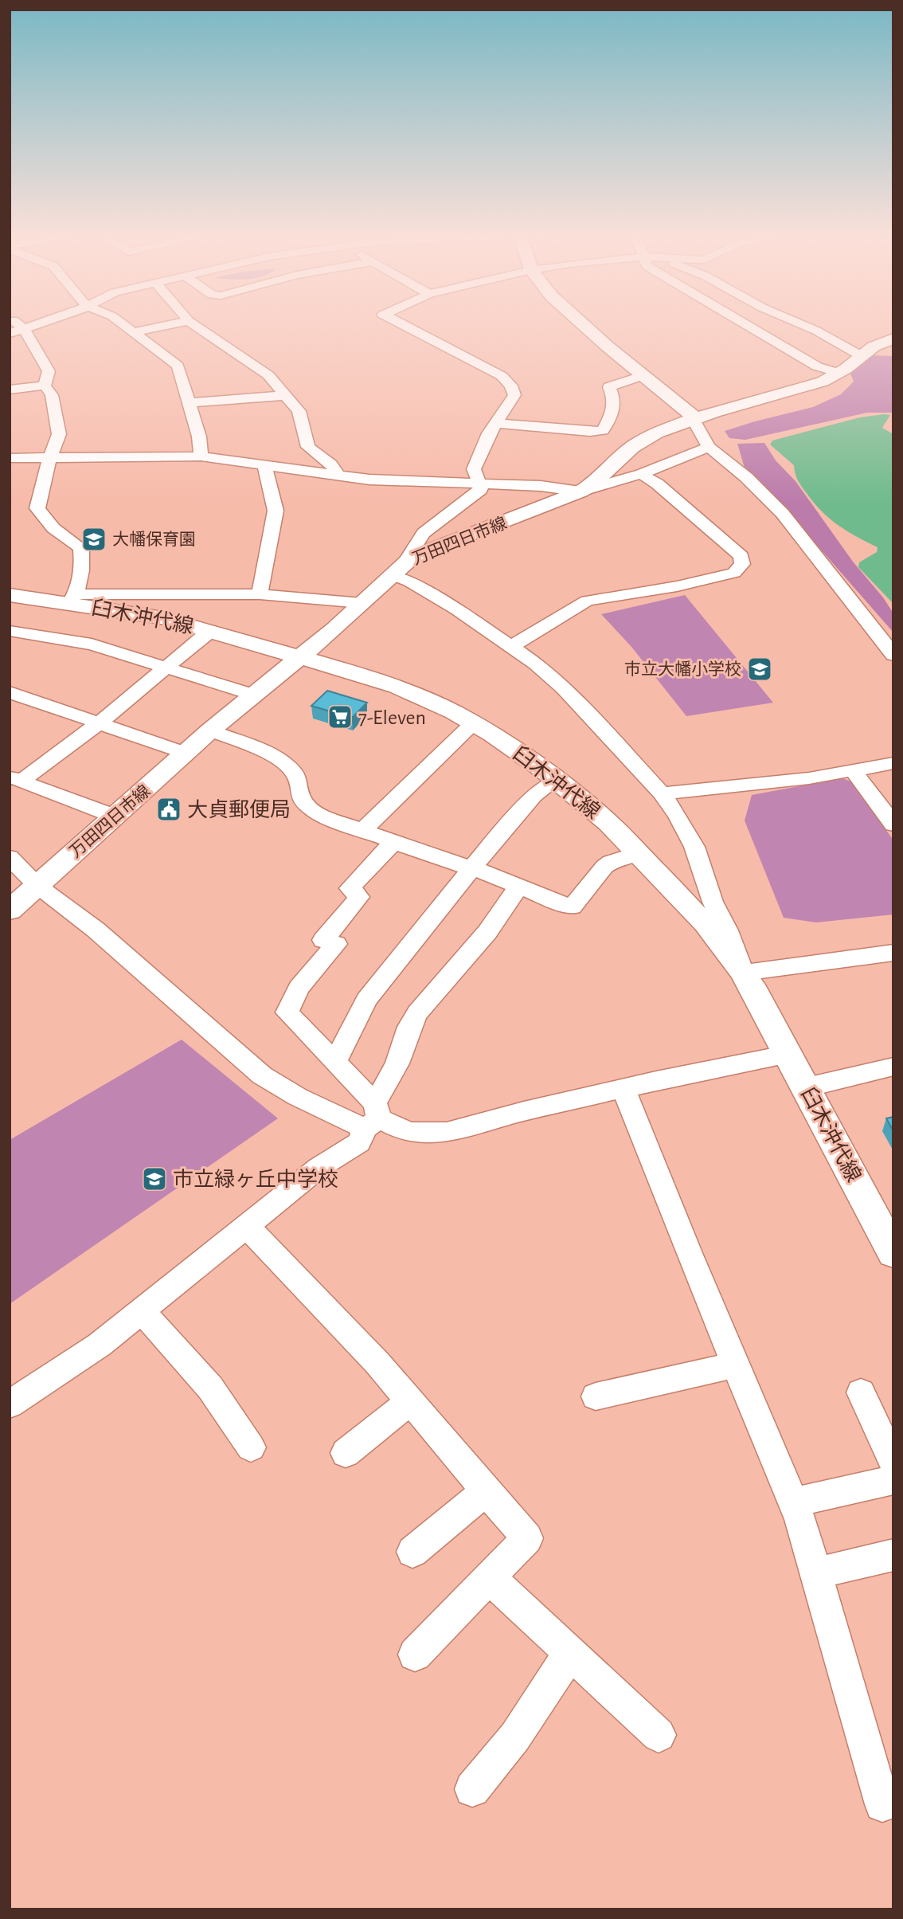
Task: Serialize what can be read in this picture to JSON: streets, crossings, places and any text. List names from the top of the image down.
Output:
{
  "streets": {
    "main road": ["万田四日市線", "臼木沖代線"]
  },
  "crossings": [
    ["万田四日市線", "臼木沖代線"]
  ],
  "places": {
    "school or university": ["大幡保育園", "市立大幡小学校", "市立緑ヶ丘中学校"],
    "supermarket": ["7-Eleven"],
    "public building": ["大貞郵便局"]
  }
}
